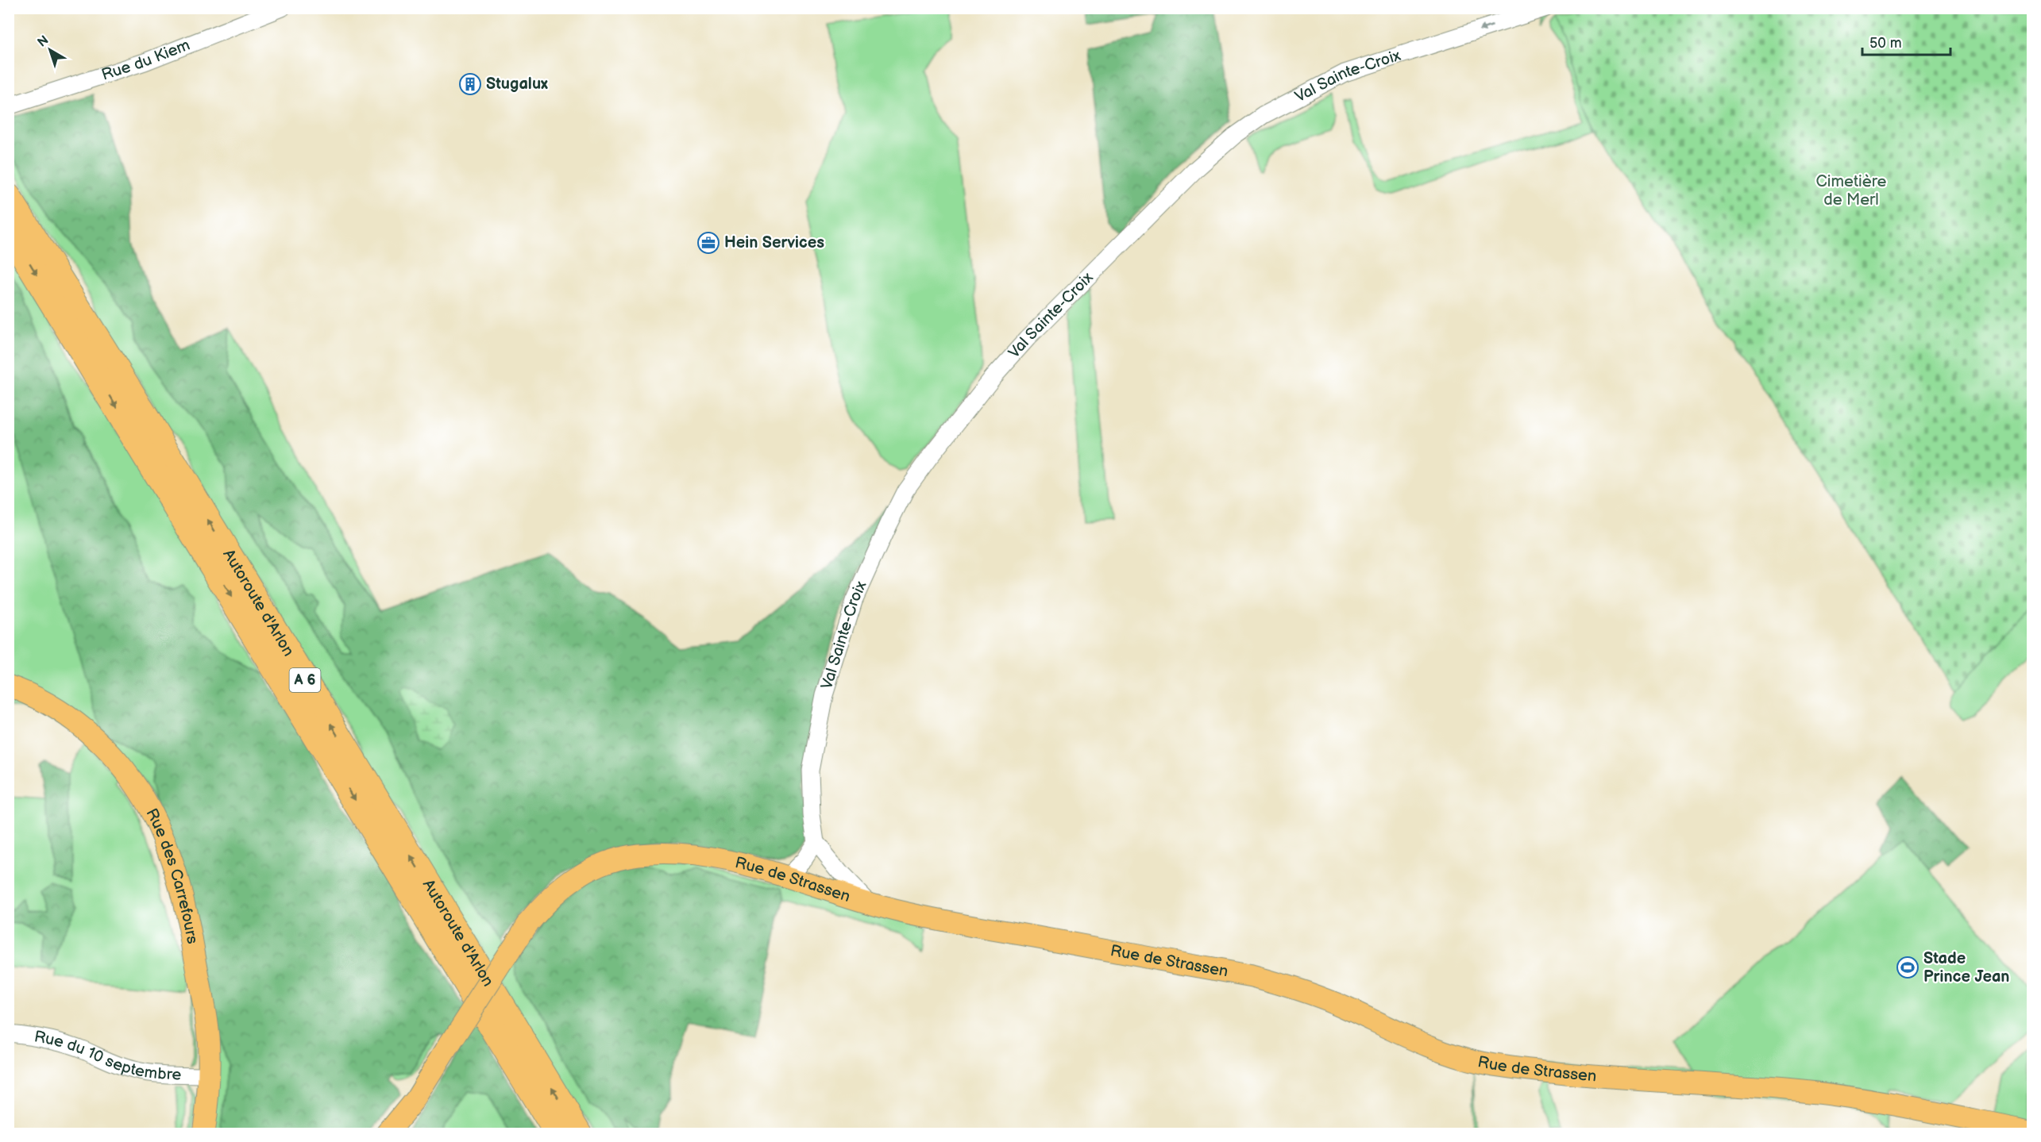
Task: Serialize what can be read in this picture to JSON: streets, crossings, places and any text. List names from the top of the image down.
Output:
{
  "streets": {
    "highway": ["Autoroute d'Arlon", "A 6"],
    "main road": ["Rue des Carrefours", "Rue de Strassen"],
    "street": ["Rue du Kiem", "Val Sainte-Croix", "Rue du 10 septembre"]
  },
  "crossings": [
    ["Rue des Carrefours", "Rue du 10 septembre"]
  ],
  "one_way": ["Val Sainte-Croix"],
  "parks": ["Cimetière de Merl"],
  "places": {
    "building": ["Stugalux"],
    "office": ["Hein Services"],
    "sports": ["Stade Prince Jean"]
  },
  "scale_bar": "50 m",
  "north": "top left"
}
